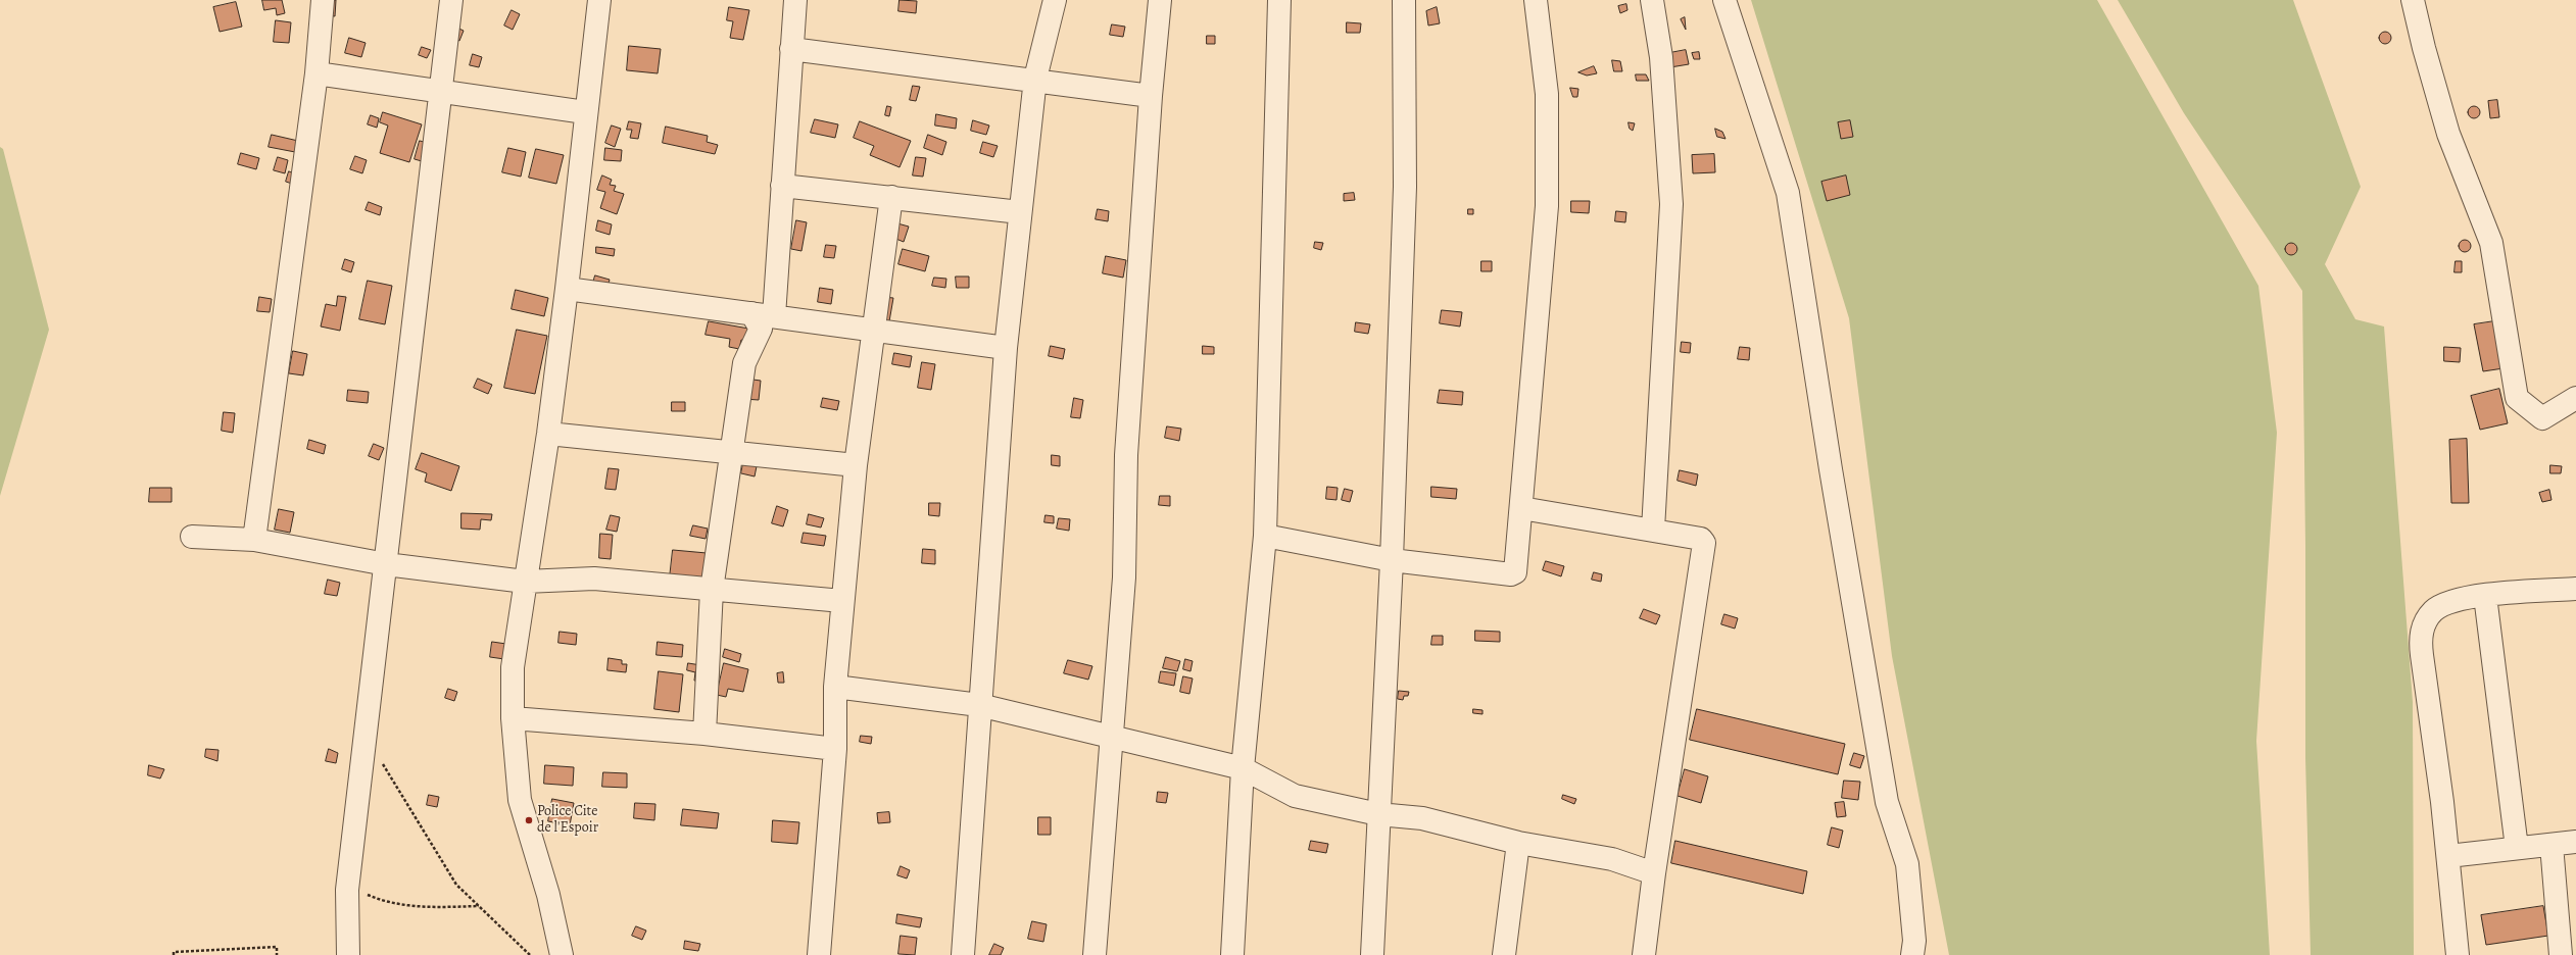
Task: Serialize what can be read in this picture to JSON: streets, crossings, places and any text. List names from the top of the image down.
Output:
{
  "places": ["Police Cite de l'Espoir"]
}
